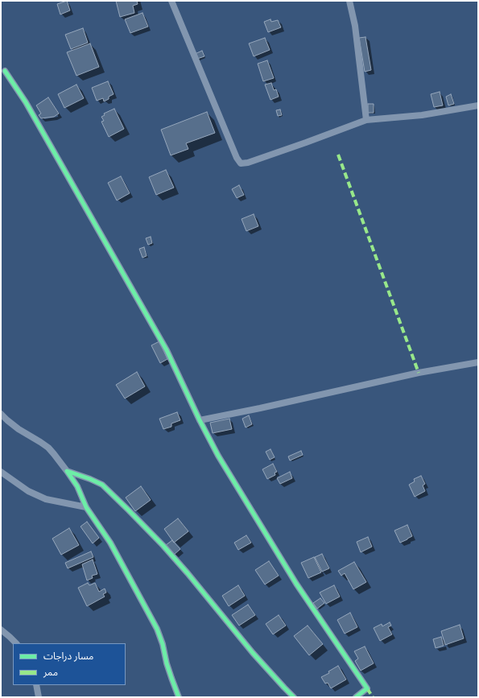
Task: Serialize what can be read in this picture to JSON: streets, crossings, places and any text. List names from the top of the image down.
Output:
{
  "legend": ["مسار دراجات", "ممر"]
}
